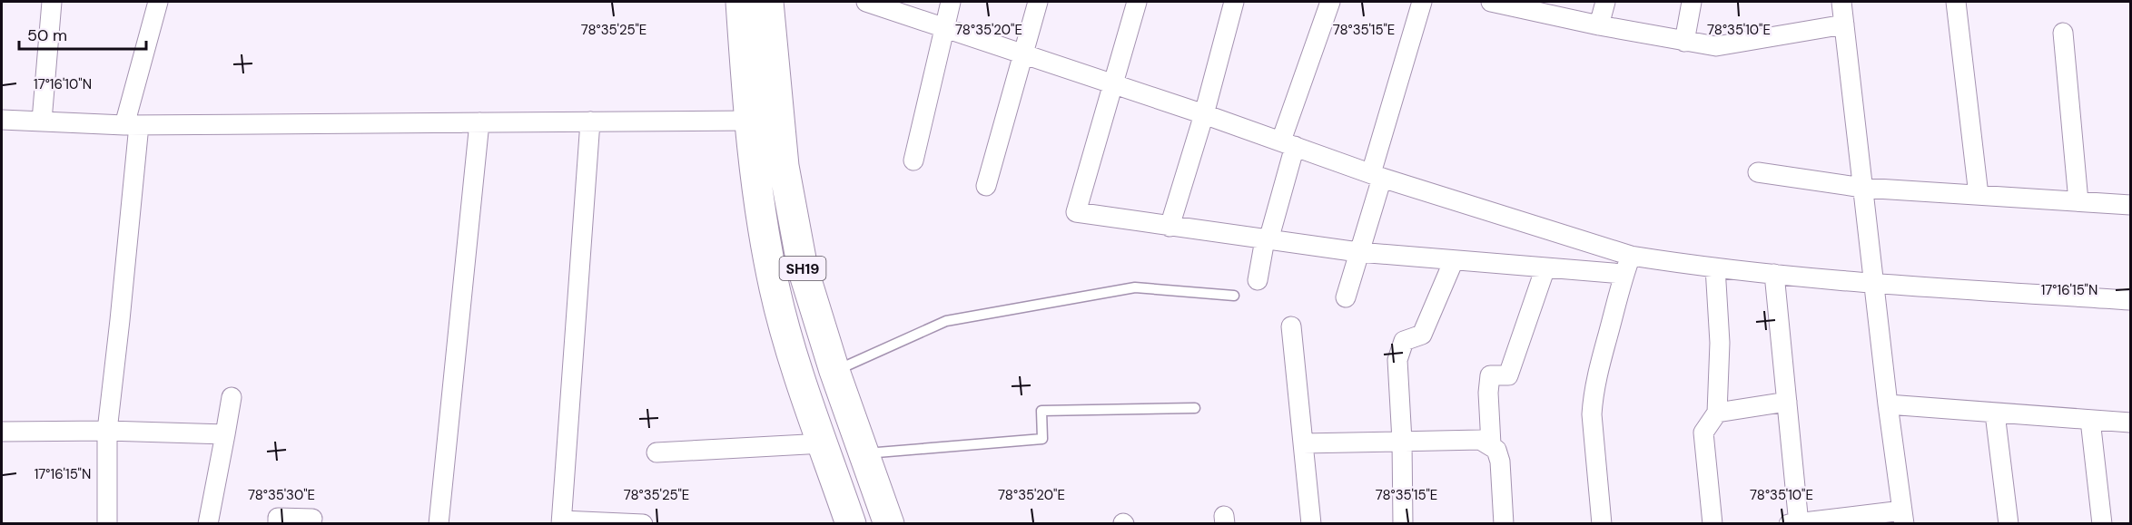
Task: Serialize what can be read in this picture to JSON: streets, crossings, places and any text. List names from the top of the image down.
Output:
{
  "streets": {
    "main road": ["SH19"]
  },
  "scale_bar": "50 m",
  "coordinates": [
    "78°35'25\"E",
    "78°35'20\"E",
    "78°35'15\"E",
    "78°35'10\"E",
    "17°16'10\"N",
    "17°16'15\"N",
    "78°35'30\"E"
  ]
}
